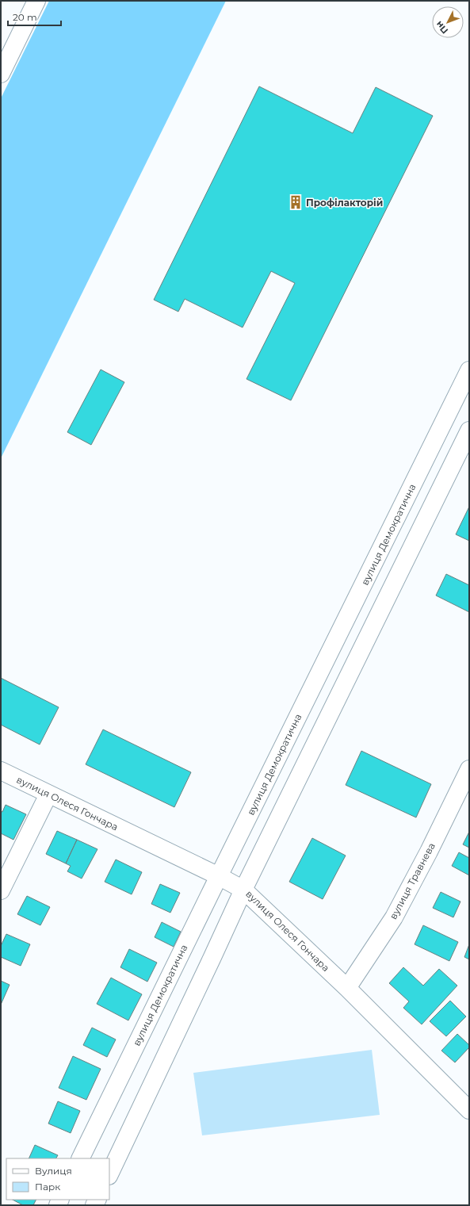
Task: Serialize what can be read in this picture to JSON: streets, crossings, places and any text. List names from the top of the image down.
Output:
{
  "streets": {
    "street": ["вулиця Демократична", "вулиця Олеся Гончара", "вулиця Травнева"]
  },
  "crossings": [
    ["вулиця Демократична", "вулиця Олеся Гончара"],
    ["вулиця Олеся Гончара", "вулиця Травнева"]
  ],
  "places": {
    "building": ["Профілакторій"]
  },
  "legend": ["Вулиця", "Парк"],
  "scale_bar": "20 m",
  "north": "bottom left"
}
